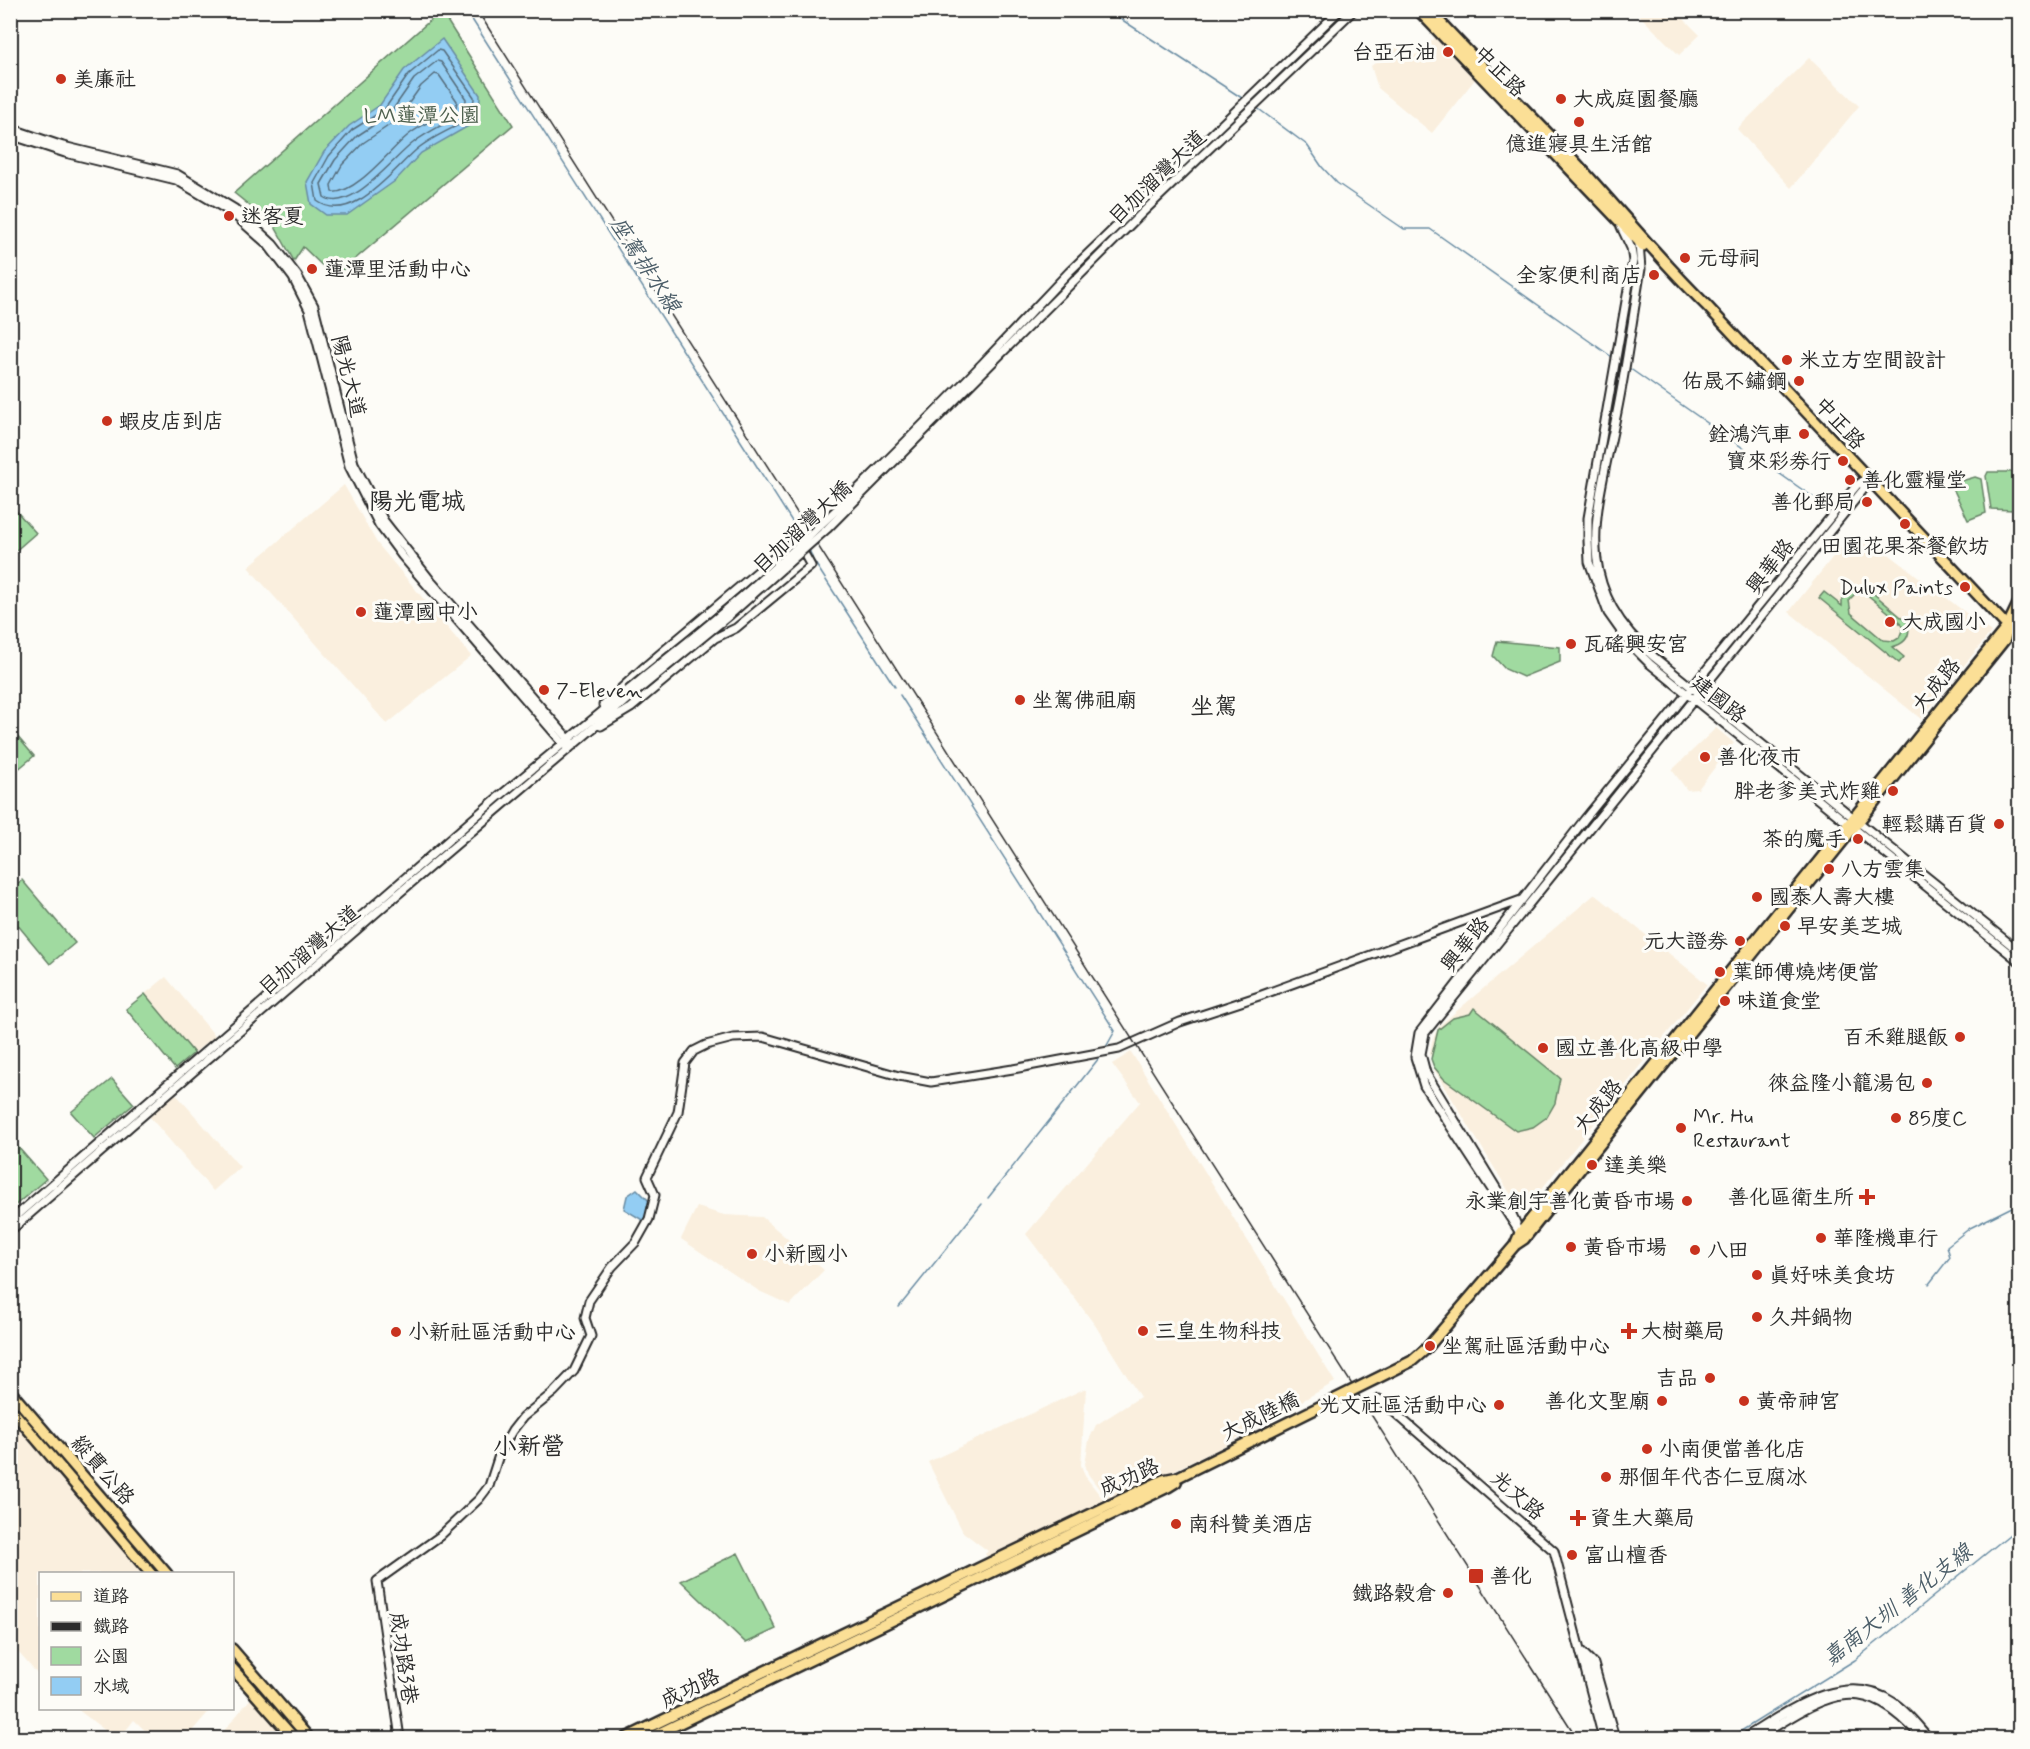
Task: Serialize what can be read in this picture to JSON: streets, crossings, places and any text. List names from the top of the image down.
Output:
{
  "streets": {
    "main road": [
      "中正路",
      "大成路",
      "大成陸橋",
      "縱貫公路",
      "成功路"
    ],
    "street": [
      "目加溜灣大道",
      "陽光大道",
      "目加溜灣大橋",
      "興華路",
      "建國路",
      "光文路",
      "成功路3巷"
    ]
  },
  "crossings": [
    ["中正路", "興華路"],
    ["中正路", "大成路"],
    ["中正路", "建國路"],
    ["目加溜灣大道", "陽光大道"],
    ["目加溜灣大道", "目加溜灣大橋"],
    ["興華路", "大成路"],
    ["興華路", "建國路"],
    ["興華路", "成功路3巷"],
    ["大成路", "建國路"],
    ["大成路", "大成陸橋"],
    ["大成陸橋", "成功路"]
  ],
  "districts": ["陽光電城", "坐駕", "小新營"],
  "water": ["座駕排水線", "嘉南大圳 善化支線"],
  "parks": ["LM蓮潭公園"],
  "places": {
    "other": [
      "台亞石油",
      "美廉社",
      "大成庭園餐廳",
      "億進寢具生活館",
      "迷客夏",
      "元母祠",
      "蓮潭里活動中心",
      "全家便利商店",
      "米立方空間設計",
      "佑晟不鏽鋼",
      "蝦皮店到店",
      "銓鴻汽車",
      "寶來彩券行",
      "善化靈糧堂",
      "善化郵局",
      "田園花果茶餐飲坊",
      "Dulux Paints",
      "蓮潭國中小",
      "大成國小",
      "瓦磘興安宮",
      "7-Eleven",
      "坐駕佛祖廟",
      "善化夜市",
      "胖老爹美式炸雞",
      "輕鬆購百貨",
      "茶的魔手",
      "八方雲集",
      "國泰人壽大樓",
      "早安美芝城",
      "元大證券",
      "葉師傅燒烤便當",
      "味道食堂",
      "百禾雞腿飯",
      "國立善化高級中學",
      "徠益隆小籠湯包",
      "85度C",
      "Mr. Hu Restaurant",
      "達美樂",
      "永業創宇善化黃昏市場",
      "華隆機車行",
      "黃昏市場",
      "八田",
      "小新國小",
      "真好味美食坊",
      "久丼鍋物",
      "三皇生物科技",
      "小新社區活動中心",
      "坐駕社區活動中心",
      "吉品",
      "善化文聖廟",
      "黃帝神宮",
      "光文社區活動中心",
      "小南便當善化店",
      "那個年代杏仁豆腐冰",
      "南科贊美酒店",
      "富山檀香",
      "鐵路穀倉"
    ],
    "health": ["善化區衛生所", "大樹藥局", "資生大藥局"],
    "transit": ["善化"]
  },
  "legend": [
    "道路",
    "鐵路",
    "公園",
    "水域"
  ]
}
